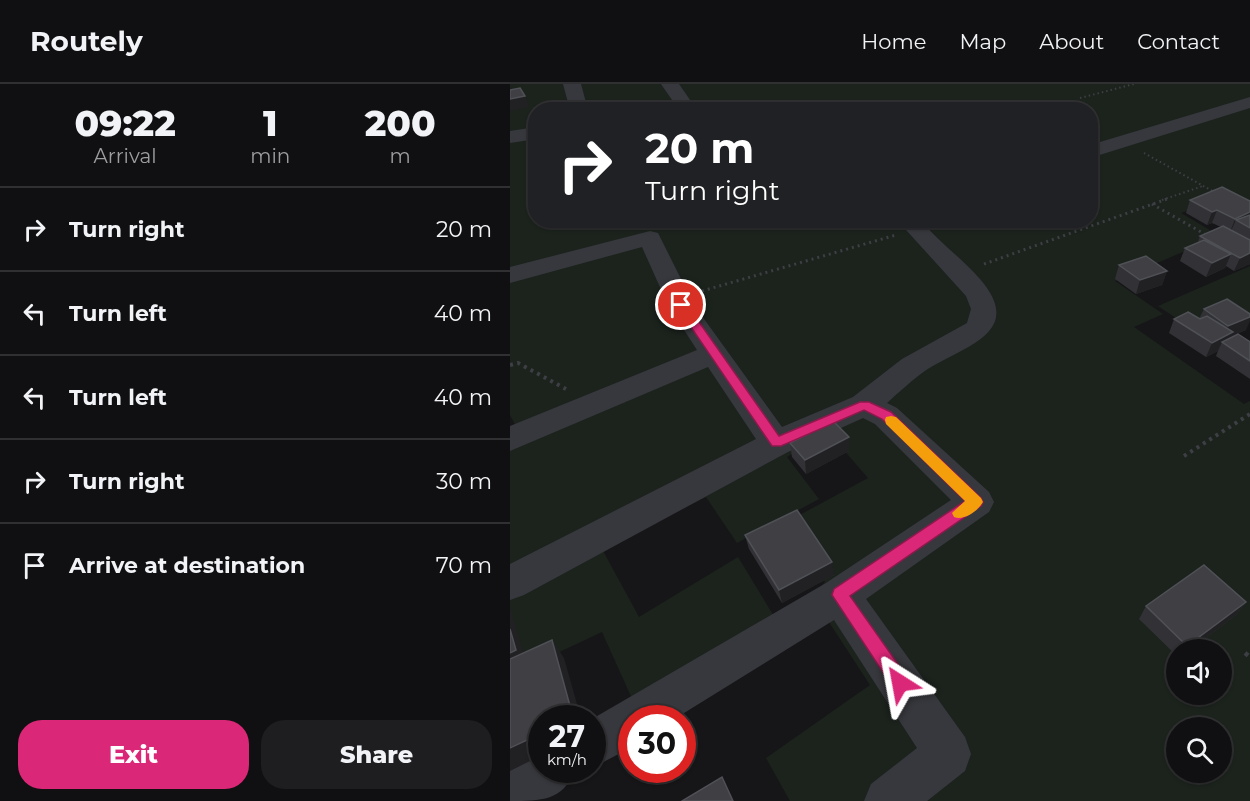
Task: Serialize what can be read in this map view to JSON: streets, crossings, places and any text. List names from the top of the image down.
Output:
{
  "page": {
    "header": "Routely",
    "nav": [
      "Home",
      "Map",
      "About",
      "Contact"
    ],
    "eta": [
      "09:22",
      "Arrival",
      "1",
      "min",
      "200",
      "m"
    ],
    "turn": ["20 m", "Turn right"],
    "list": [
      {
        "name": "Turn right",
        "value": "20 m"
      },
      {
        "name": "Turn left",
        "value": "40 m"
      },
      {
        "name": "Turn left",
        "value": "40 m"
      },
      {
        "name": "Turn right",
        "value": "30 m"
      },
      {
        "name": "Arrive at destination",
        "value": "70 m"
      }
    ],
    "speed": "27 km/h",
    "limit": "30",
    "buttons": ["Exit", "Share"]
  }
}
